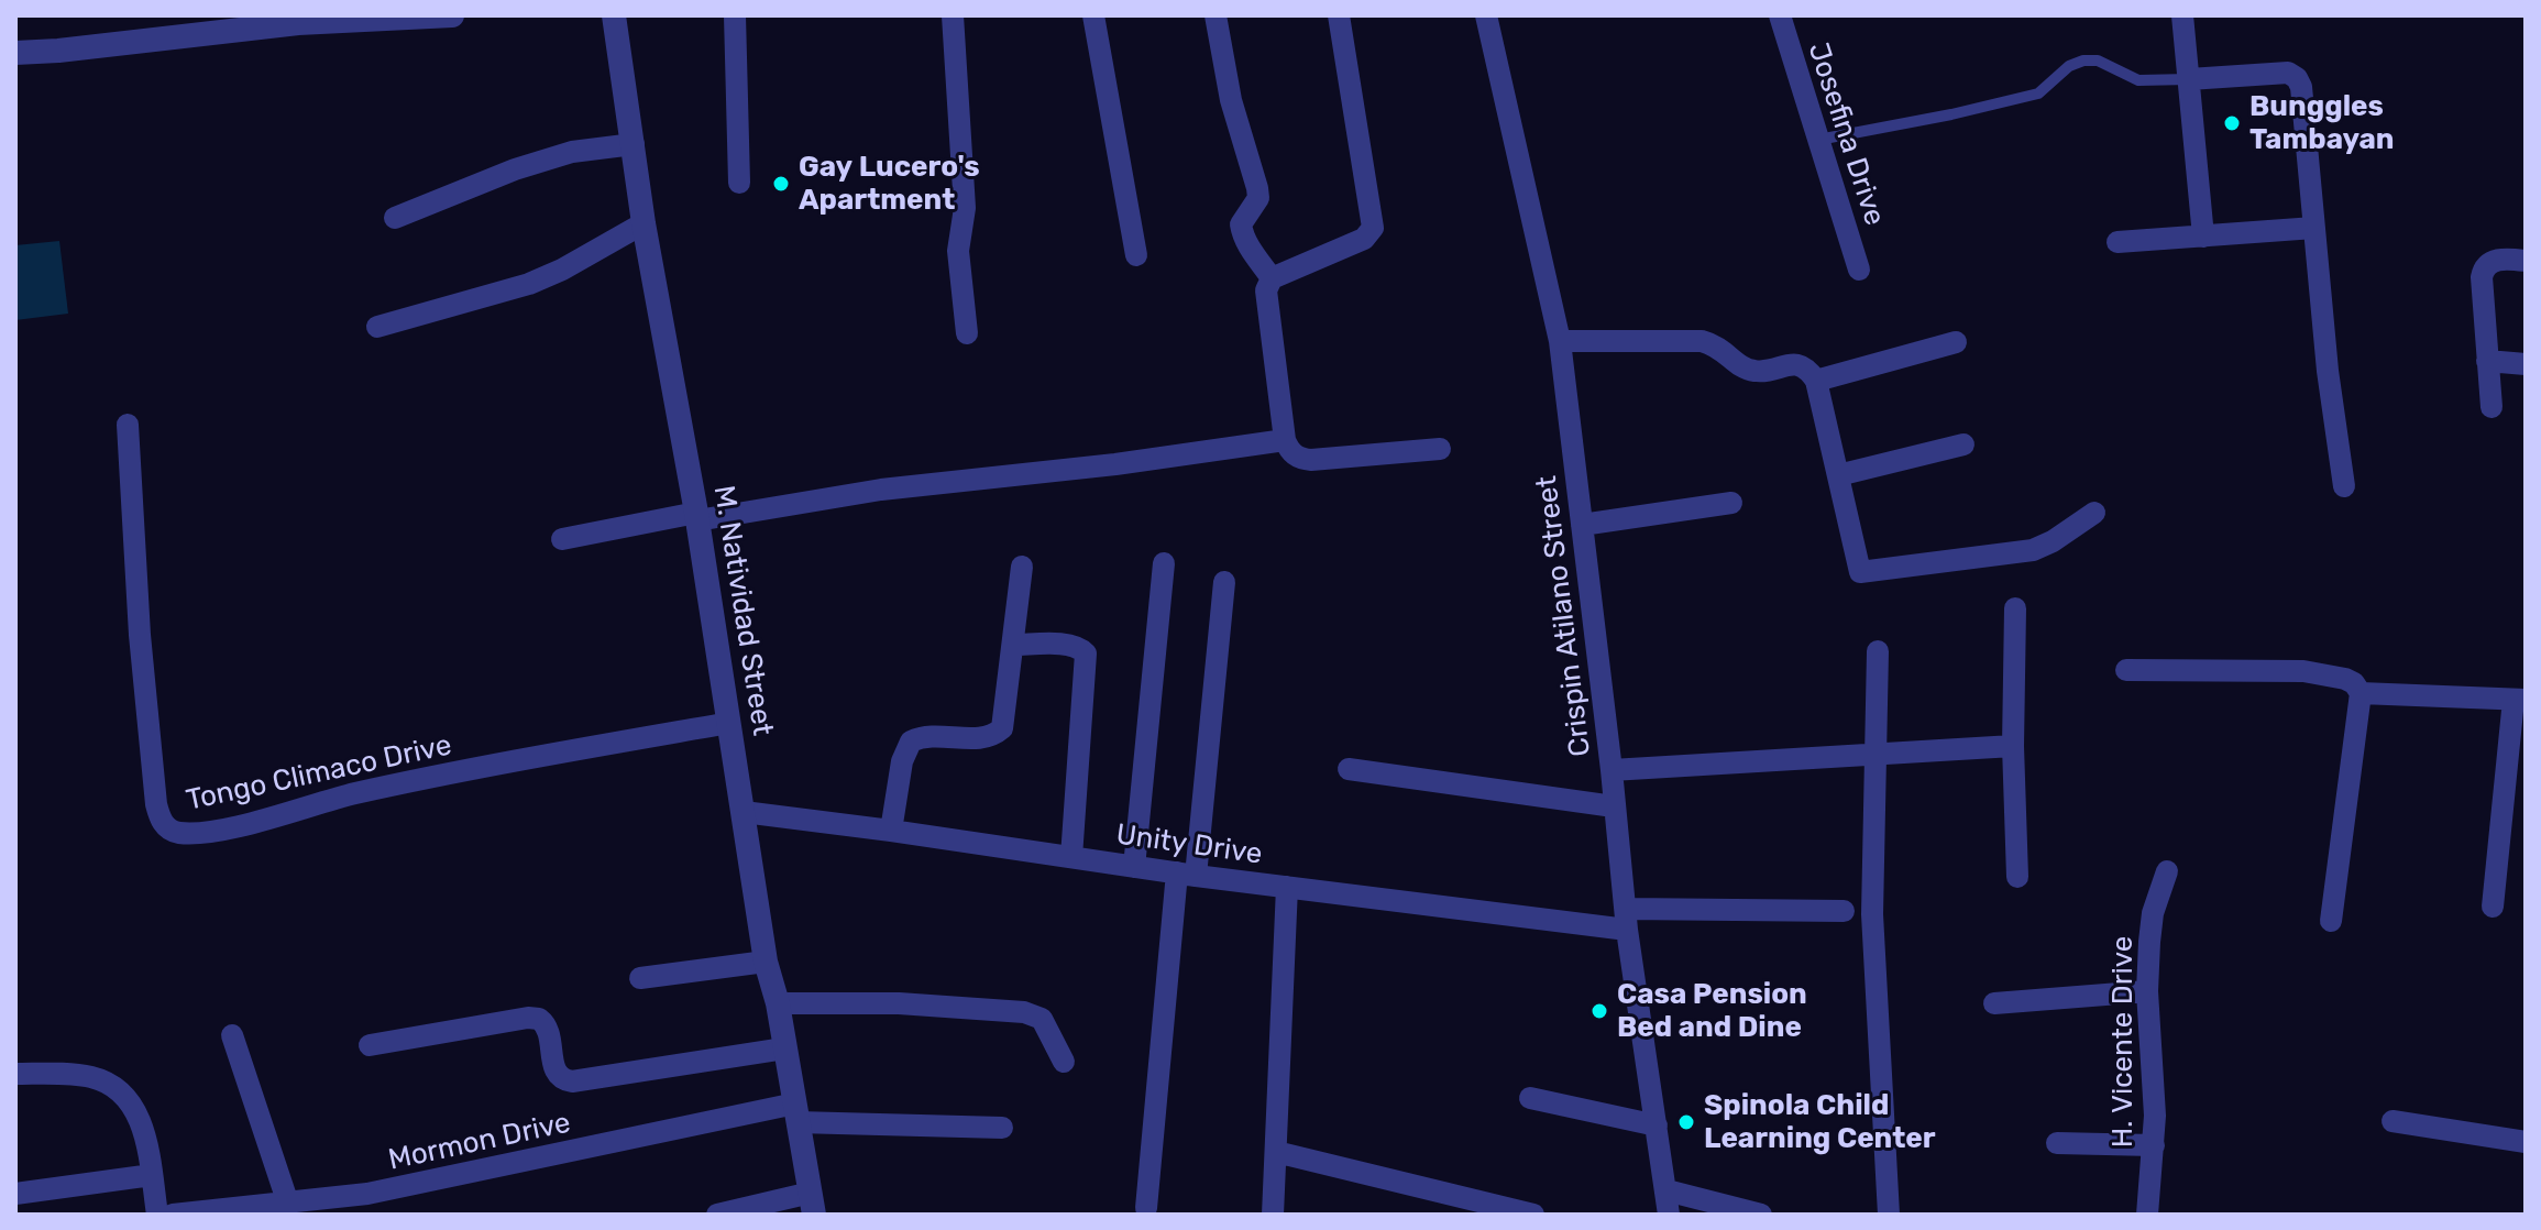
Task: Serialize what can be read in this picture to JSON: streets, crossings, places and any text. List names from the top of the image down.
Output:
{
  "streets": {
    "street": [
      "Josefina Drive",
      "M. Natividad Street",
      "Crispin Atilano Street",
      "Tongo Climaco Drive",
      "Unity Drive",
      "H. Vicente Drive",
      "Mormon Drive"
    ]
  },
  "crossings": [
    ["M. Natividad Street", "Tongo Climaco Drive"],
    ["M. Natividad Street", "Unity Drive"],
    ["M. Natividad Street", "Mormon Drive"],
    ["Crispin Atilano Street", "Unity Drive"]
  ],
  "places": [
    "Bunggles Tambayan",
    "Gay Lucero's Apartment",
    "Casa Pension Bed and Dine",
    "Spinola Child Learning Center"
  ]
}
